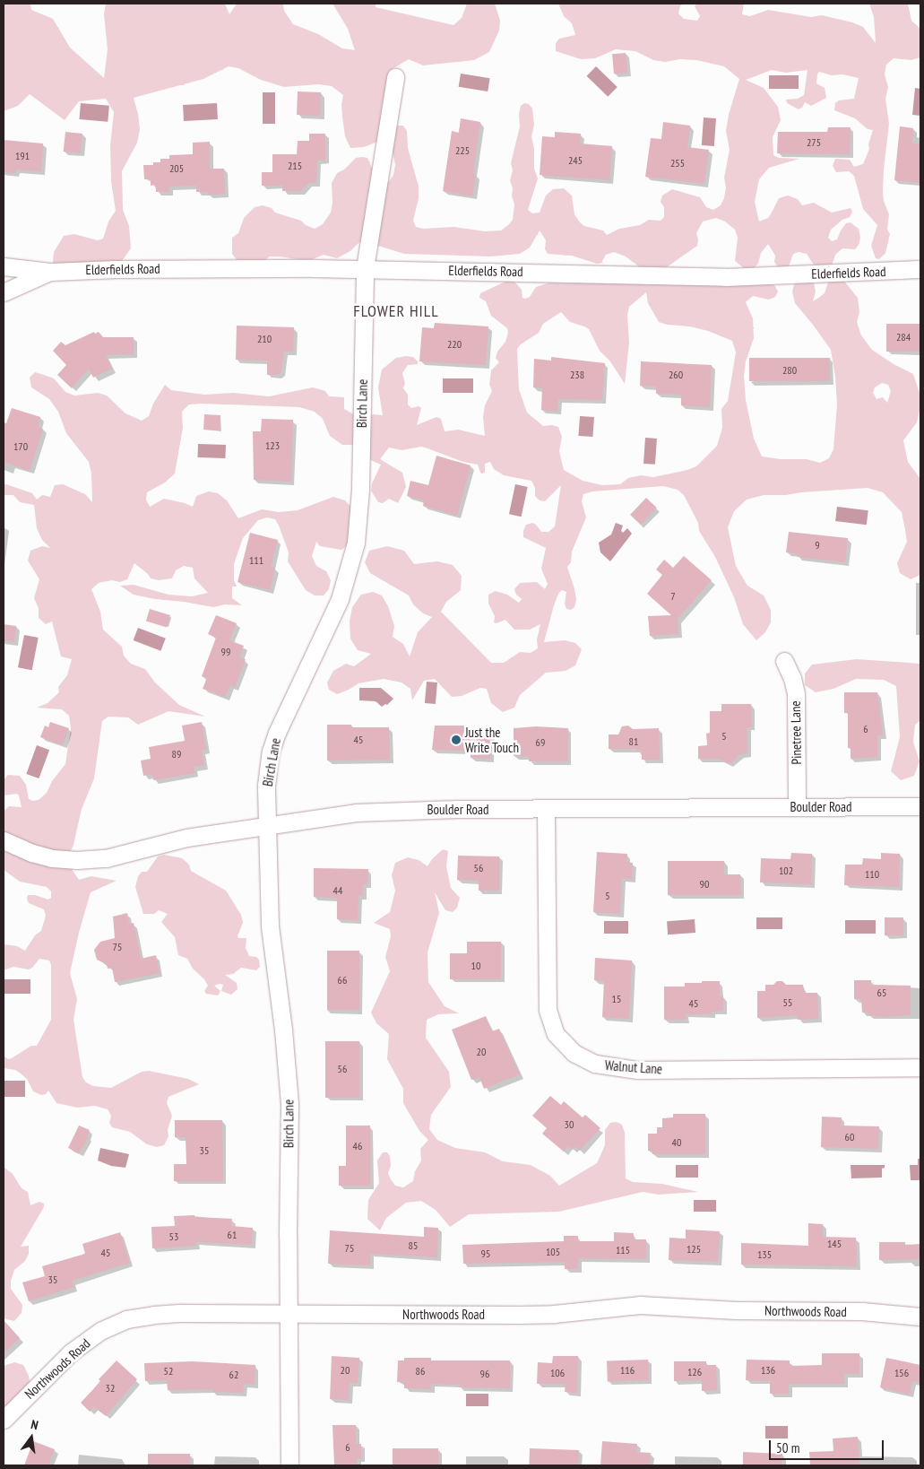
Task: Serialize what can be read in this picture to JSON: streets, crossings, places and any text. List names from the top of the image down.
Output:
{
  "streets": {
    "street": [
      "Elderfields Road",
      "Birch Lane",
      "Pinetree Lane",
      "Boulder Road",
      "Walnut Lane",
      "Northwoods Road"
    ]
  },
  "crossings": [
    ["Elderfields Road", "Birch Lane"],
    ["Birch Lane", "Boulder Road"],
    ["Birch Lane", "Northwoods Road"],
    ["Pinetree Lane", "Boulder Road"],
    ["Boulder Road", "Walnut Lane"]
  ],
  "districts": ["FLOWER HILL"],
  "places": ["Just the Write Touch"],
  "house_numbers": [
    "275",
    "225",
    "191",
    "245",
    "255",
    "215",
    "205",
    "284",
    "210",
    "220",
    "280",
    "238",
    "260",
    "123",
    "170",
    "9",
    "111",
    "7",
    "99",
    "6",
    "5",
    "45",
    "81",
    "69",
    "89",
    "56",
    "102",
    "110",
    "90",
    "44",
    "5",
    "75",
    "10",
    "66",
    "65",
    "15",
    "55",
    "45",
    "20",
    "56",
    "30",
    "60",
    "40",
    "46",
    "35",
    "61",
    "53",
    "145",
    "85",
    "75",
    "125",
    "115",
    "105",
    "45",
    "95",
    "135",
    "35",
    "20",
    "116",
    "136",
    "52",
    "86",
    "126",
    "106",
    "156",
    "96",
    "62",
    "32",
    "6"
  ],
  "scale_bar": "50 m",
  "north": "top"
}
